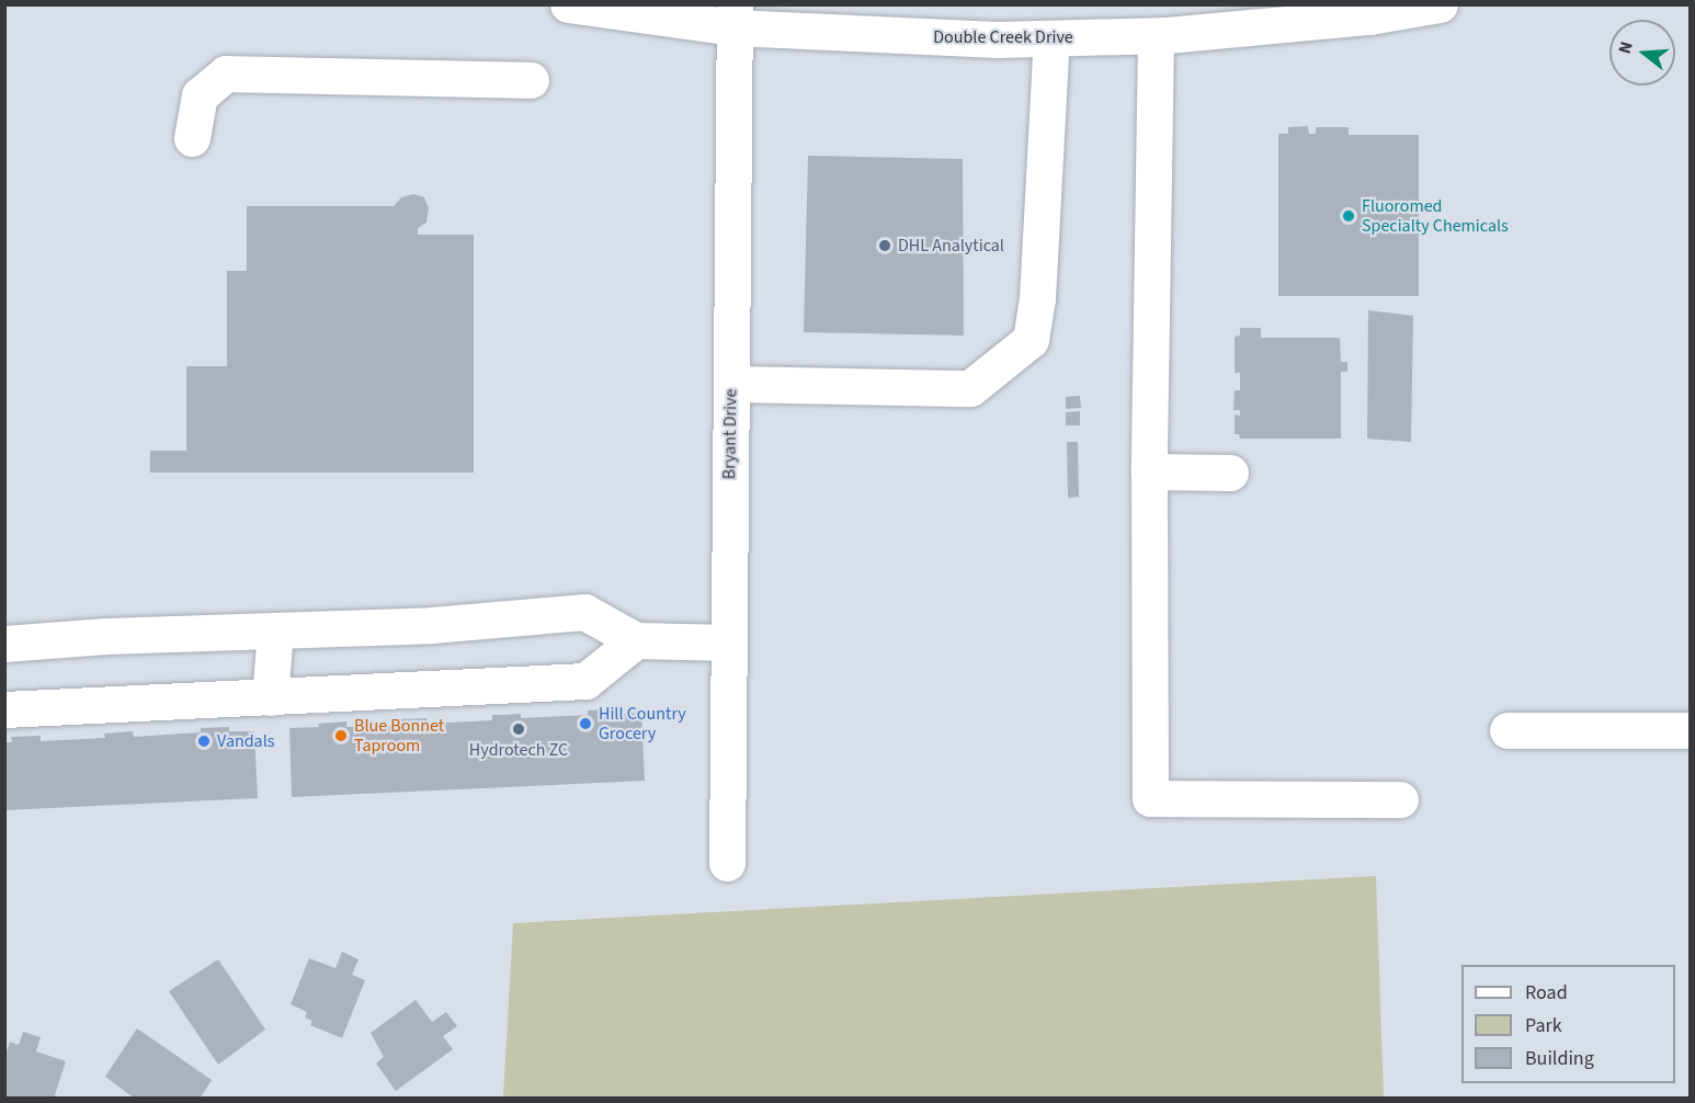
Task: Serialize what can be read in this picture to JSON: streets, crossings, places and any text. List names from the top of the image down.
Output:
{
  "streets": {
    "street": ["Double Creek Drive", "Bryant Drive"]
  },
  "crossings": [
    ["Double Creek Drive", "Bryant Drive"]
  ],
  "places": [
    "Fluoromed Specialty Chemicals",
    "DHL Analytical",
    "Hill Country Grocery",
    "Hydrotech ZC",
    "Blue Bonnet Taproom",
    "Vandals"
  ],
  "legend": ["Road", "Park", "Building"],
  "north": "left"
}
